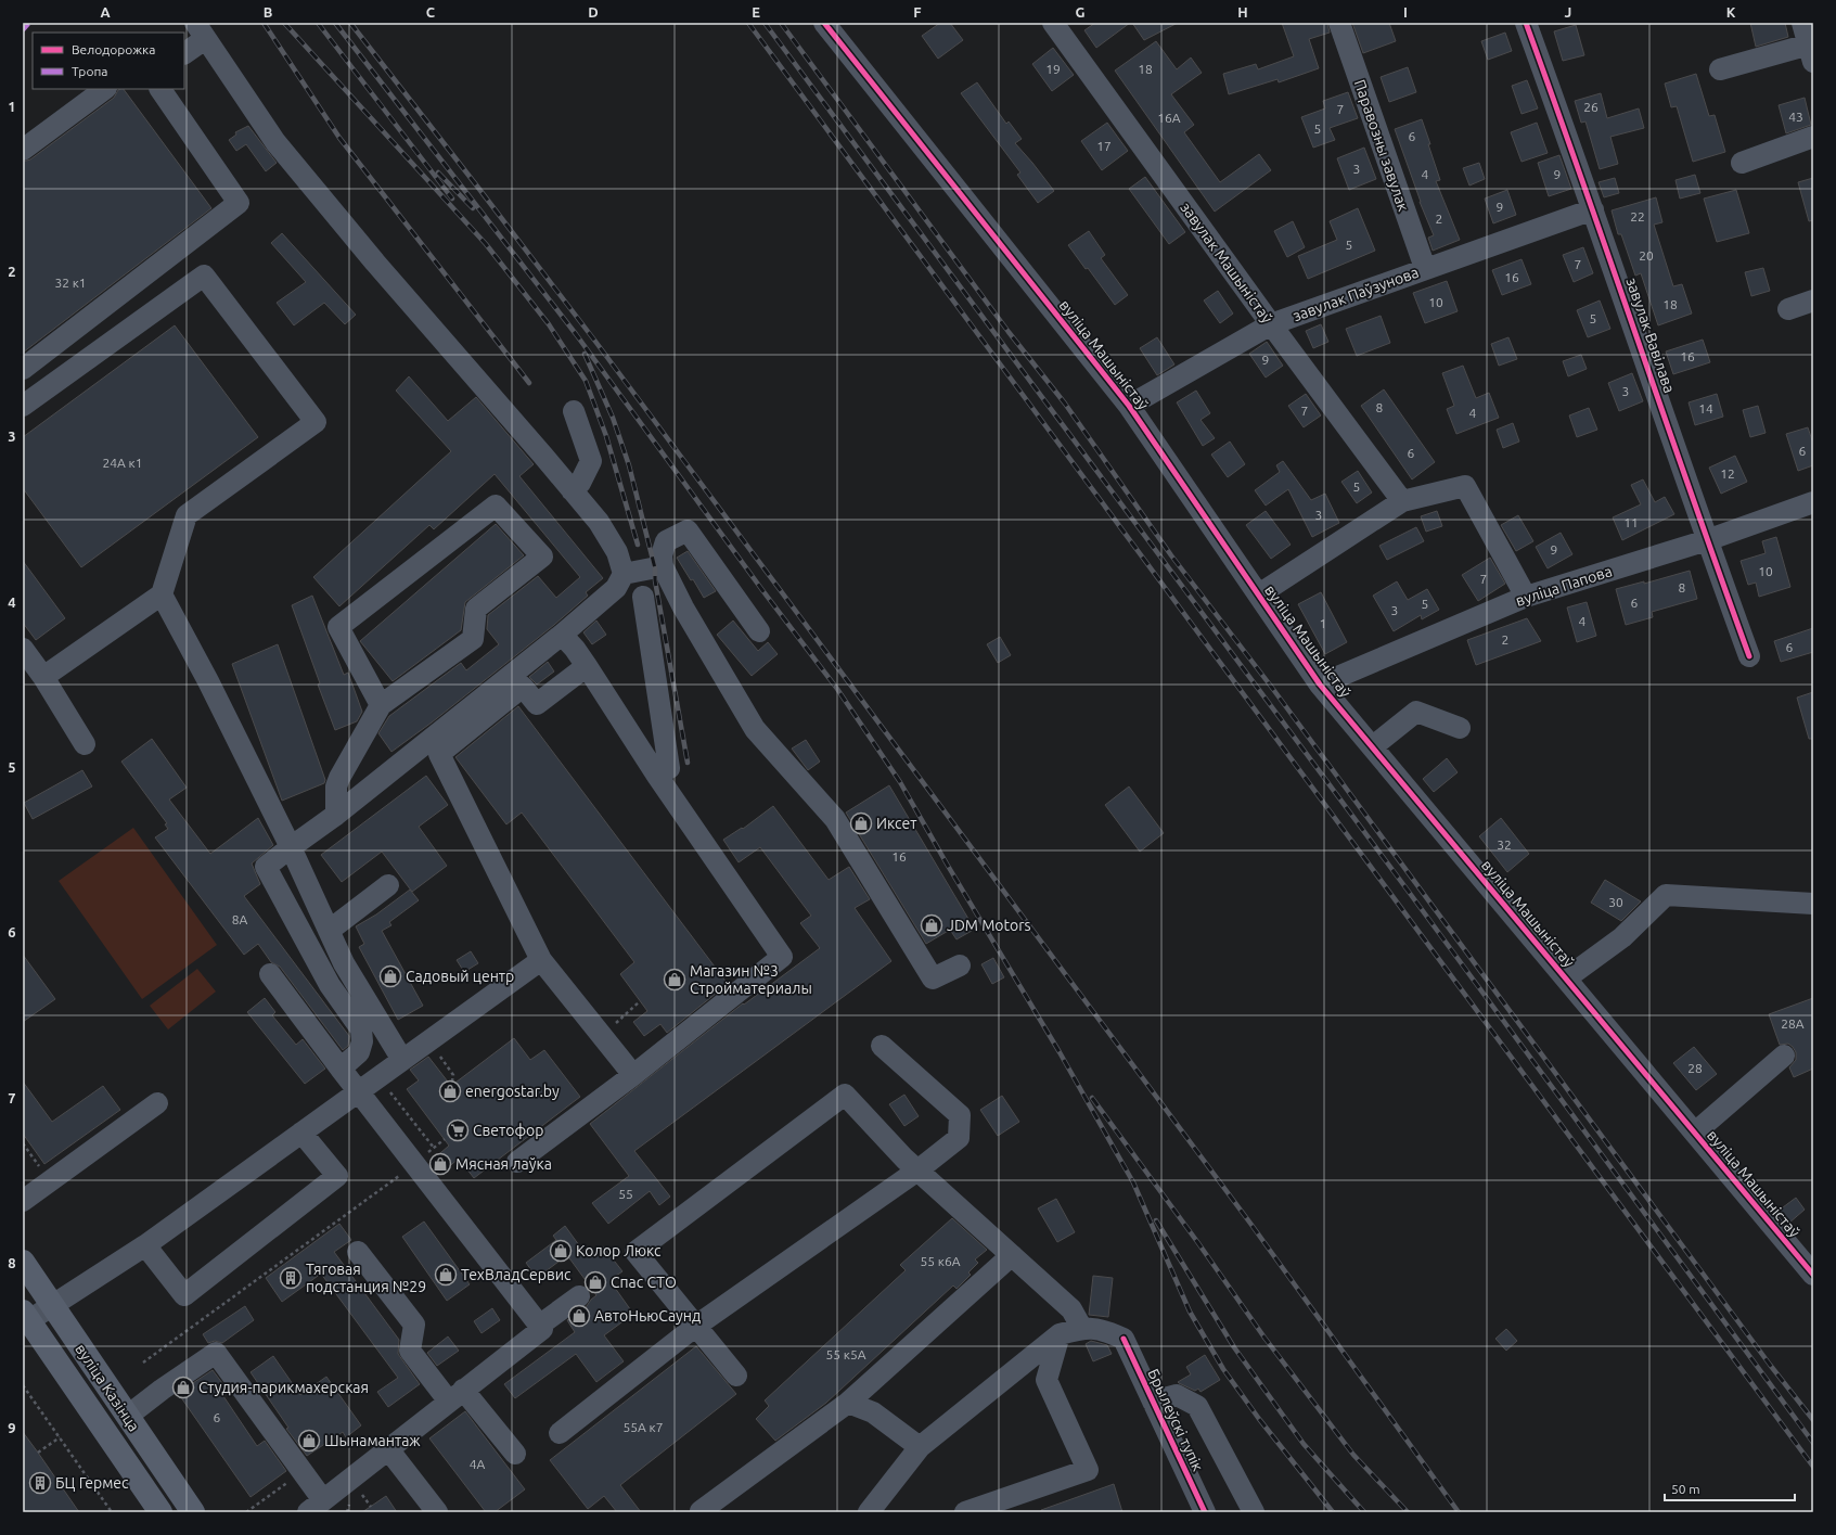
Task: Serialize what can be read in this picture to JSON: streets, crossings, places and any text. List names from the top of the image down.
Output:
{
  "streets": {
    "main road": ["вуліца Казінца"],
    "street": [
      "Паравозны завулак",
      "завулак Машыністаў",
      "завулак Паўзунова",
      "завулак Вавілава",
      "вуліца Машыністаў",
      "вуліца Папова",
      "Брылеўскі тупік"
    ]
  },
  "crossings": [
    ["Паравозны завулак", "завулак Паўзунова"],
    ["завулак Машыністаў", "завулак Паўзунова"],
    ["завулак Паўзунова", "завулак Вавілава"],
    ["завулак Паўзунова", "вуліца Машыністаў"],
    ["завулак Вавілава", "вуліца Папова"],
    ["вуліца Машыністаў", "вуліца Папова"]
  ],
  "places": {
    "shop": [
      "Иксет",
      "JDM Motors",
      "Садовый центр",
      "Магазин №3 Стройматериалы",
      "energostar.by",
      "Мясная лаўка",
      "Колор Люкс",
      "ТехВладСервис",
      "Спас СТО",
      "АвтоНьюСаунд",
      "Студия-парикмахерская",
      "Шынамантаж"
    ],
    "supermarket": ["Светофор"],
    "building": ["Тяговая подстанция №29", "БЦ Гермес"]
  },
  "house_numbers": [
    "19",
    "18",
    "26",
    "7",
    "43",
    "16А",
    "5",
    "6",
    "17",
    "3",
    "4",
    "9",
    "9",
    "22",
    "2",
    "5",
    "20",
    "7",
    "16",
    "32 к1",
    "10",
    "18",
    "5",
    "16",
    "9",
    "3",
    "8",
    "14",
    "7",
    "4",
    "6",
    "6",
    "24А к1",
    "12",
    "5",
    "3",
    "11",
    "9",
    "10",
    "7",
    "8",
    "6",
    "5",
    "3",
    "4",
    "1",
    "2",
    "6",
    "32",
    "16",
    "30",
    "8А",
    "28А",
    "28",
    "55",
    "55 к6А",
    "55 к5А",
    "6",
    "55A к7",
    "4А"
  ],
  "legend": ["Велодорожка", "Тропа"],
  "scale_bar": "50 m",
  "grid": {
    "columns": [
      "A",
      "B",
      "C",
      "D",
      "E",
      "F",
      "G",
      "H",
      "I",
      "J",
      "K"
    ],
    "rows": [
      "1",
      "2",
      "3",
      "4",
      "5",
      "6",
      "7",
      "8",
      "9"
    ]
  }
}
